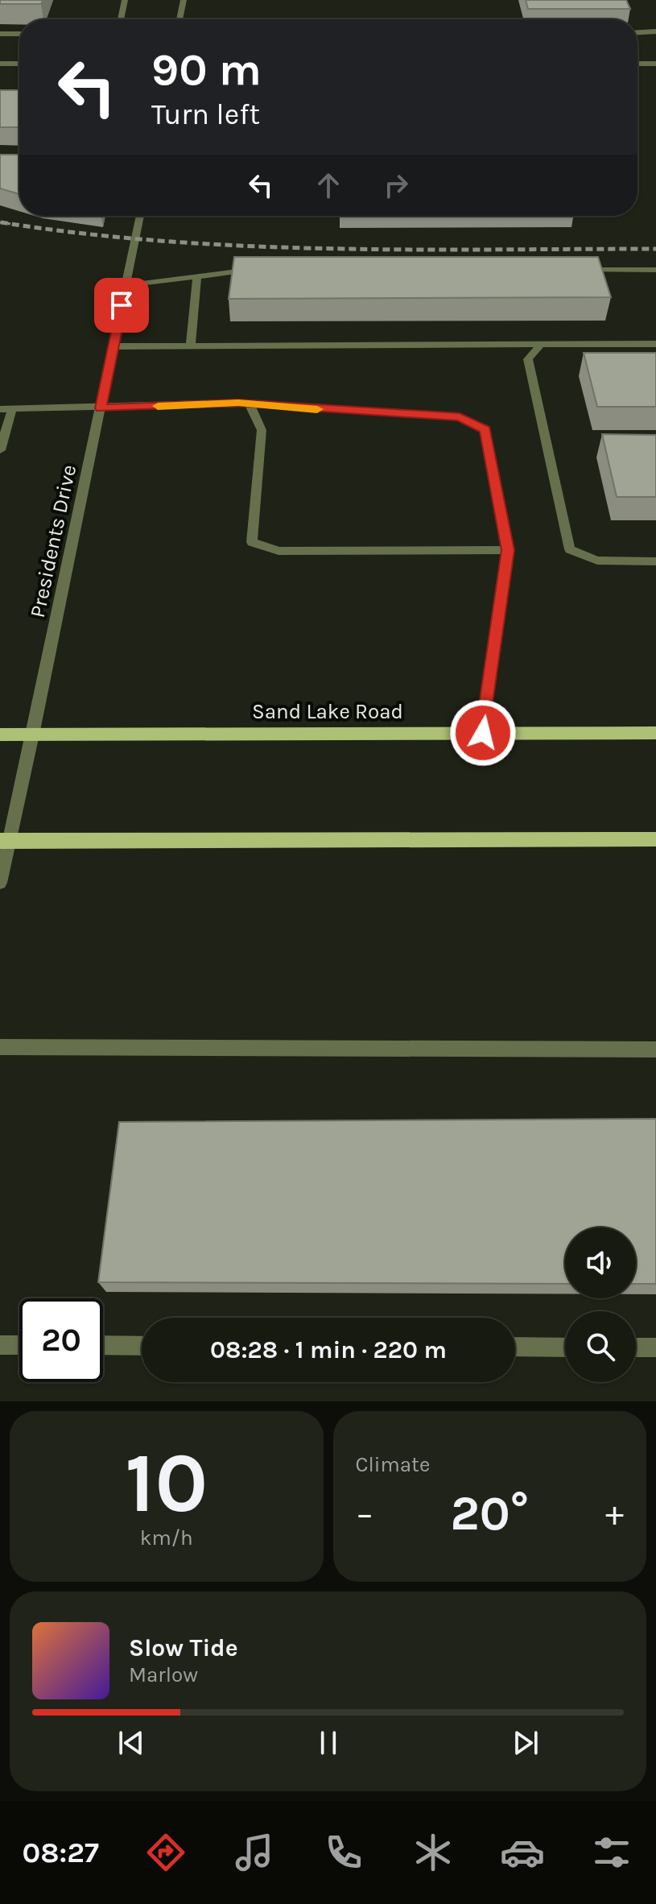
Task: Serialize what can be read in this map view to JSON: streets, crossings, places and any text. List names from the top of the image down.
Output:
{
  "streets": {
    "main road": ["Sand Lake Road"],
    "street": ["Presidents Drive"]
  },
  "crossings": [
    ["Presidents Drive", "Sand Lake Road"]
  ],
  "page": {
    "turn": ["90 m", "Turn left"],
    "limit": "20",
    "trip": "08:28 · 1 min · 220 m",
    "tile": [
      ["10", "km/h"],
      "Climate"
    ],
    "heat": ["−", "20°", "+"],
    "song": ["Slow Tide", "Marlow"],
    "tabs": "08:27"
  }
}
